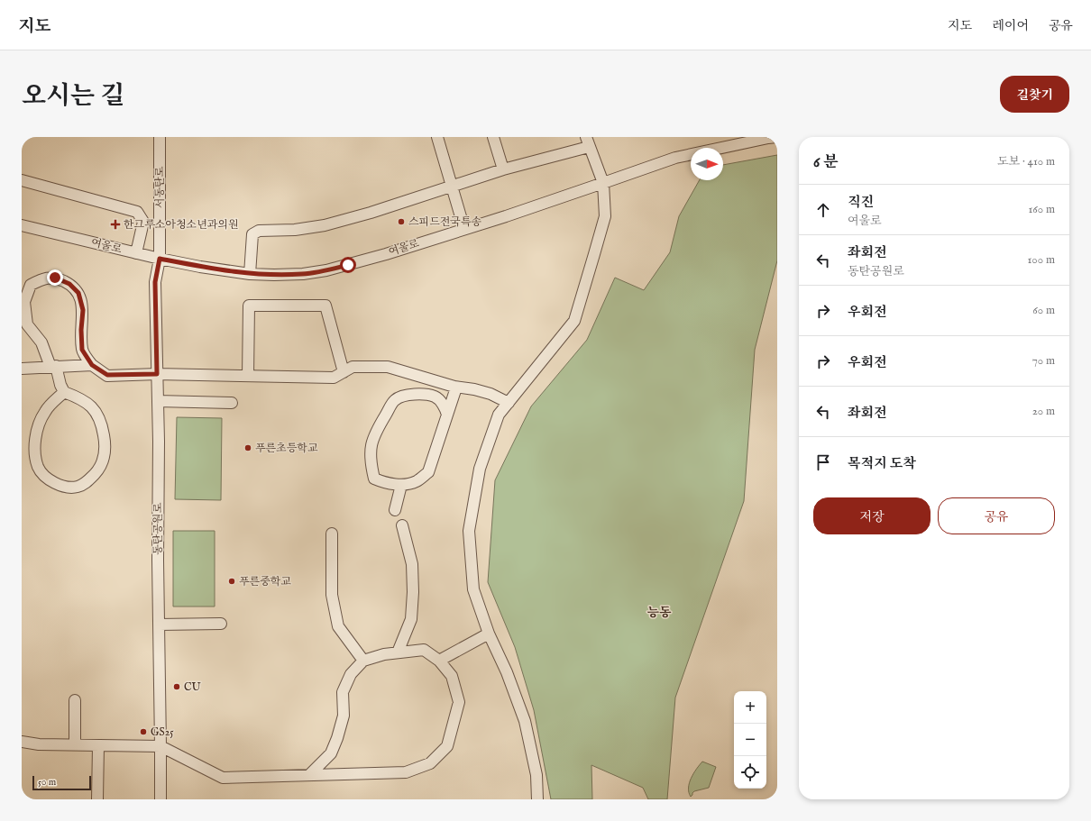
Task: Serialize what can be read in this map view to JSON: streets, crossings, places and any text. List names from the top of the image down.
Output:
{
  "streets": {
    "street": ["서동탄로", "여울로", "동탄공원로"]
  },
  "crossings": [
    ["서동탄로", "여울로"],
    ["서동탄로", "동탄공원로"],
    ["여울로", "동탄공원로"]
  ],
  "districts": ["능동"],
  "places": {
    "other": [
      "스피드전국특송",
      "푸른초등학교",
      "푸른중학교",
      "CU",
      "GS25"
    ],
    "health": ["한그루소아청소년과의원"]
  },
  "scale_bar": "50 m",
  "north": "right",
  "page": {
    "header": "지도",
    "nav": ["지도", "레이어", "공유"],
    "title": "오시는 길",
    "buttons": [
      "길찾기",
      ["저장", "공유"]
    ],
    "heading": ["6 분", "도보 · 410 m"],
    "list": [
      ["직진", "여울로", "160 m"],
      ["좌회전", "동탄공원로", "100 m"],
      ["우회전", "60 m"],
      ["우회전", "70 m"],
      ["좌회전", "20 m"],
      "목적지 도착"
    ],
    "map_buttons": ["+", "−"],
    "scale": "50 m"
  }
}
